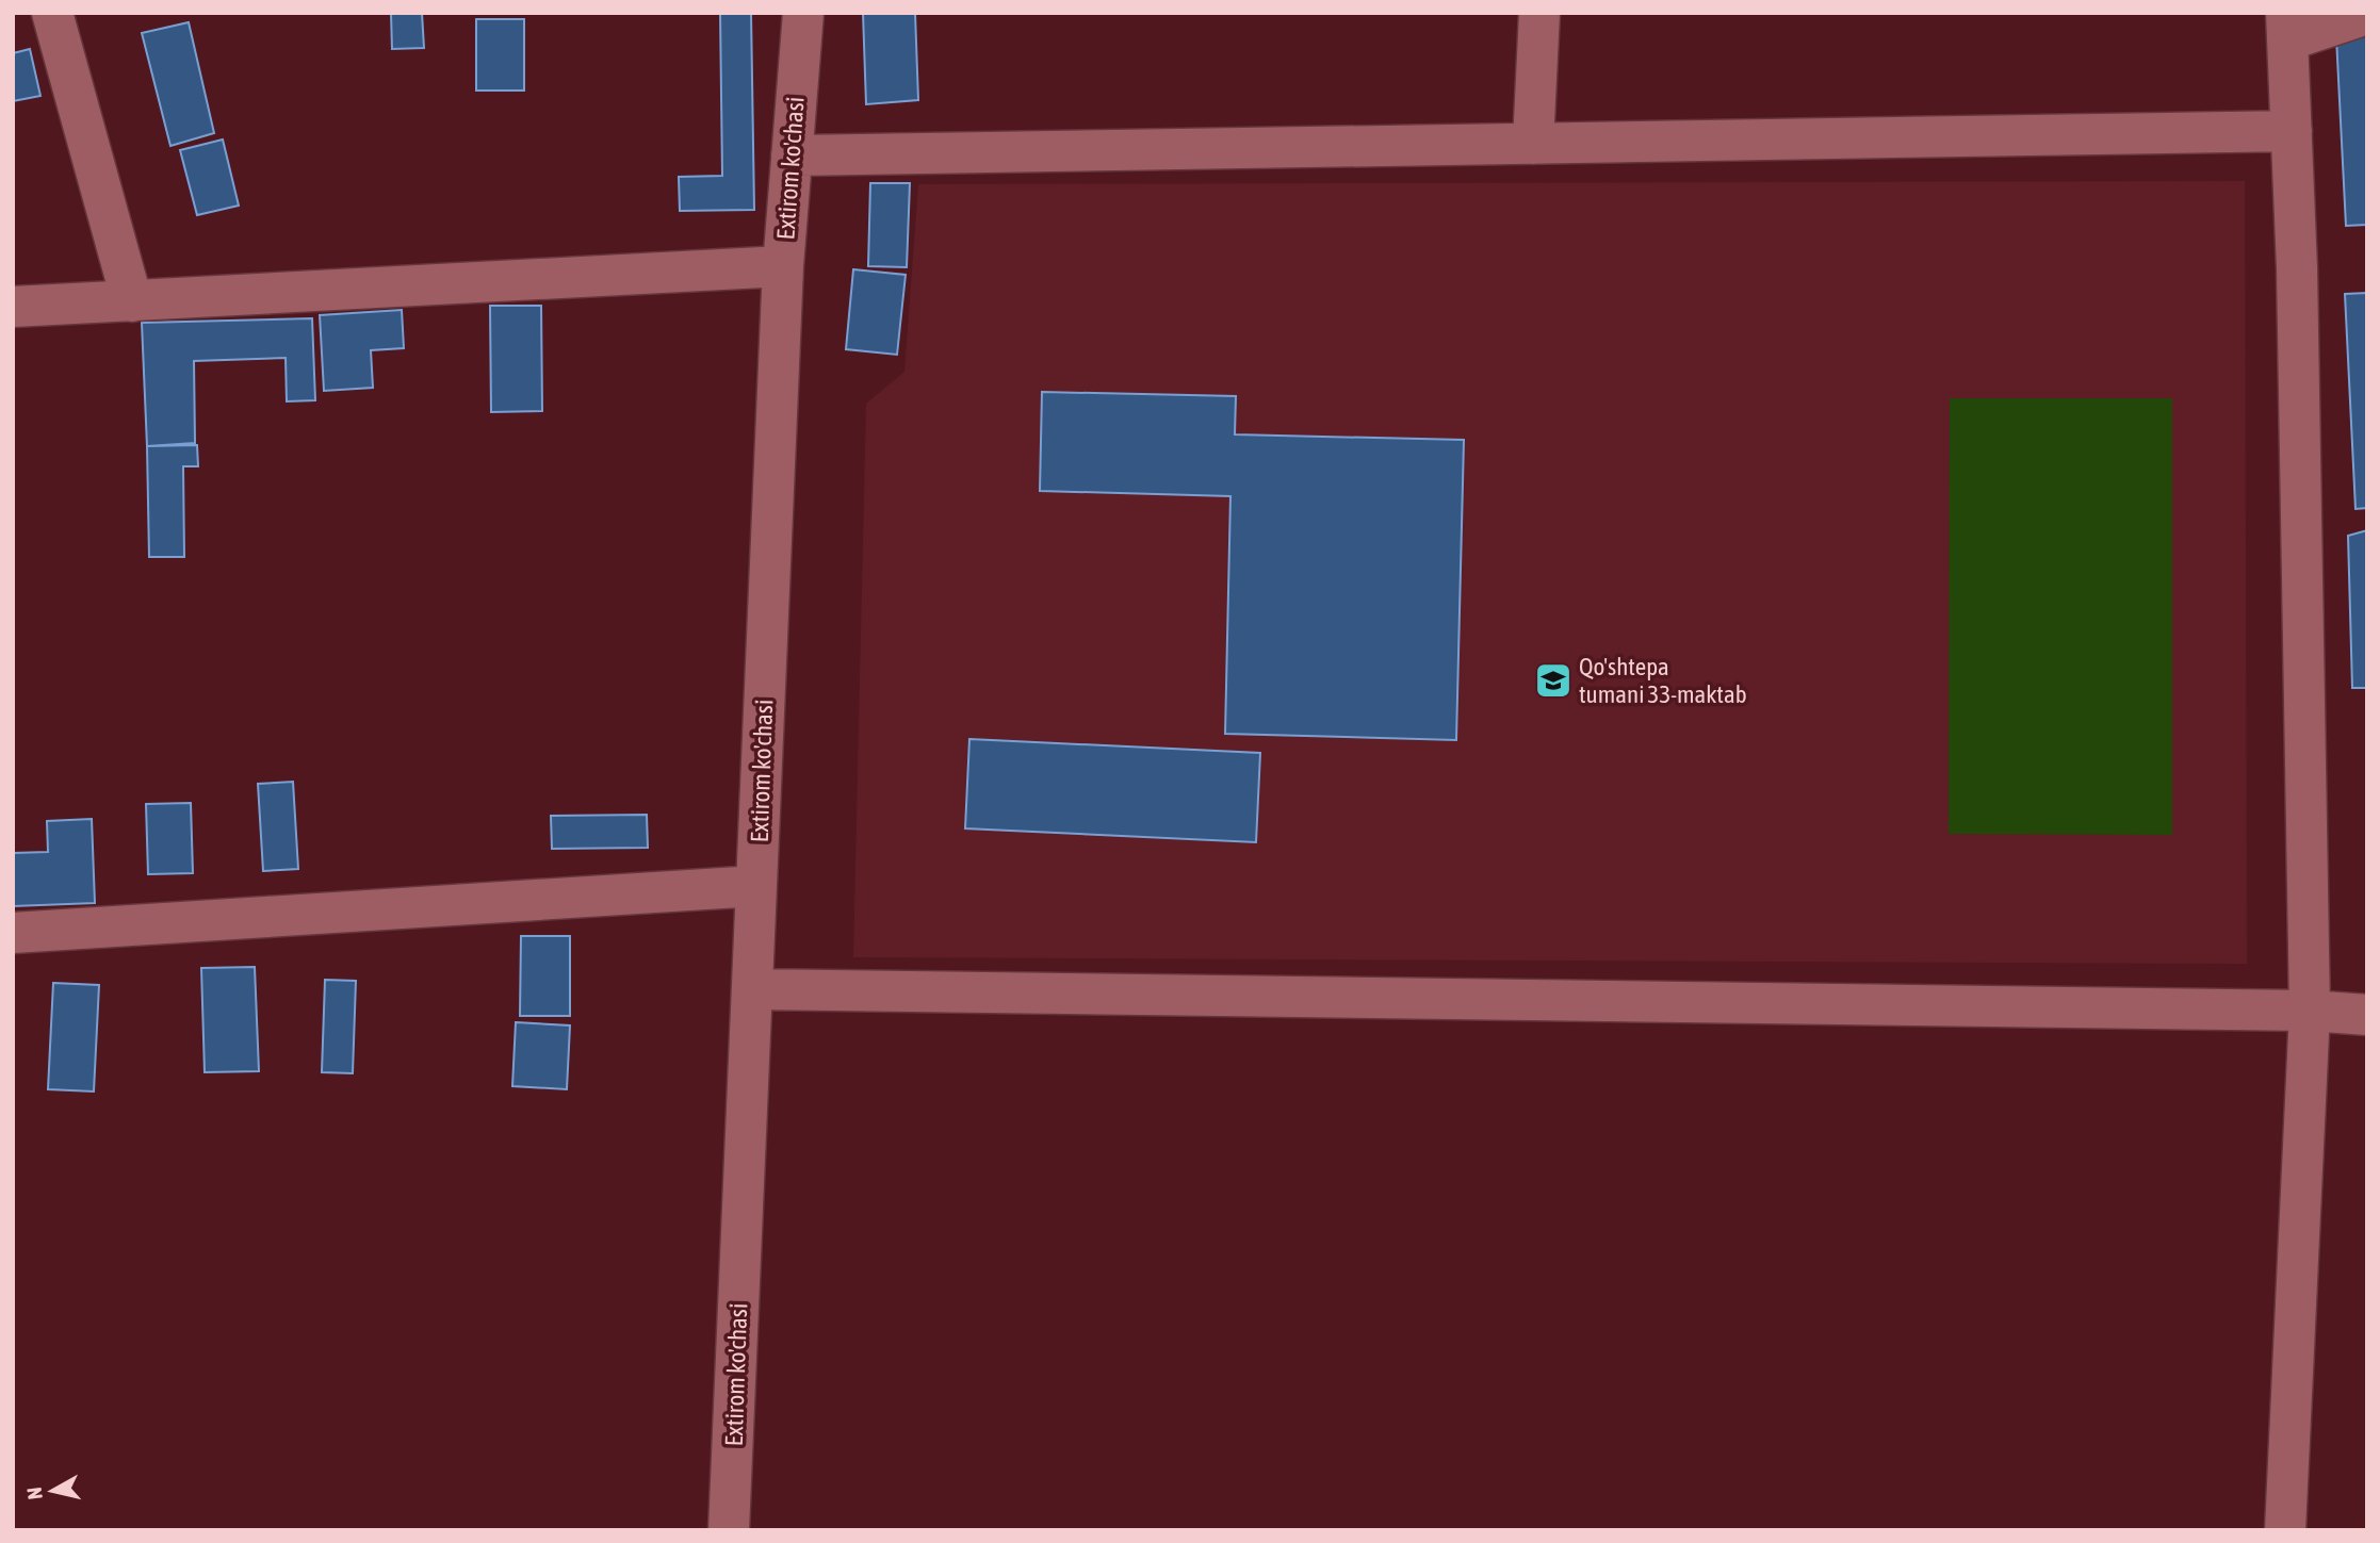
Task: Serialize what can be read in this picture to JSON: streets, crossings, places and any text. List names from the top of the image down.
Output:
{
  "streets": {
    "street": ["Extirom ko'chasi"]
  },
  "places": {
    "school or university": ["Qo'shtepa tumani 33-maktab"]
  },
  "north": "left"
}
